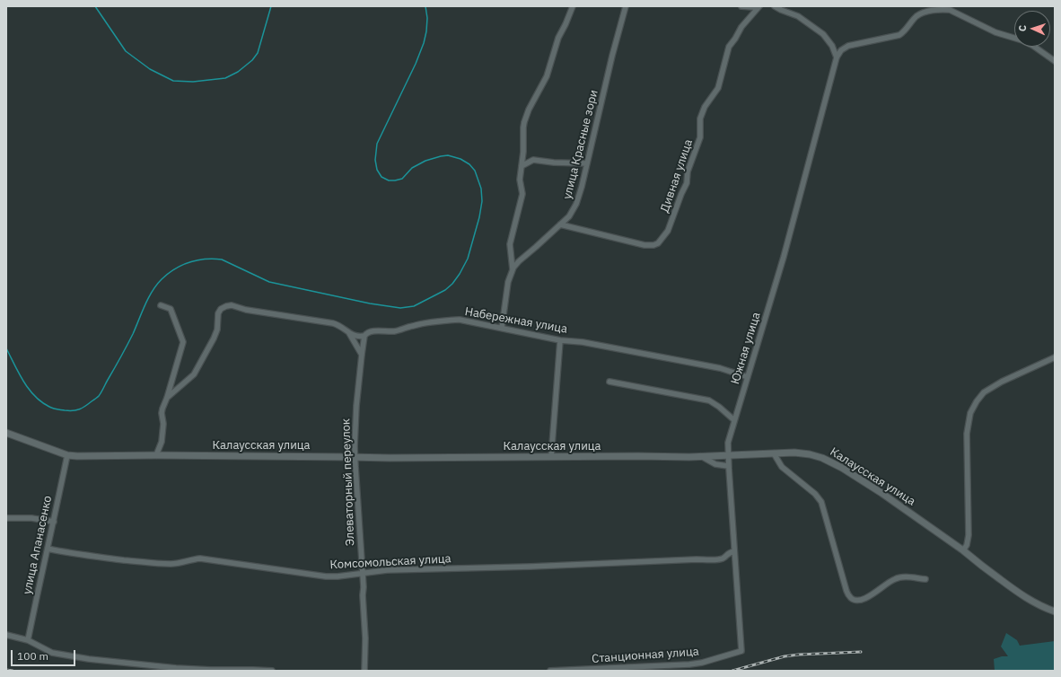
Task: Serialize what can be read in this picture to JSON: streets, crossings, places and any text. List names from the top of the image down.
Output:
{
  "streets": {
    "street": [
      "улица Красные зори",
      "Дивная улица",
      "Набережная улица",
      "Южная улица",
      "Калаусская улица",
      "Элеваторный переулок",
      "улица Апанасенко",
      "Комсомольская улица",
      "Станционная улица"
    ]
  },
  "crossings": [
    ["улица Красные зори", "Дивная улица"],
    ["улица Красные зори", "Набережная улица"],
    ["Набережная улица", "Южная улица"],
    ["Набережная улица", "Элеваторный переулок"],
    ["Южная улица", "Калаусская улица"],
    ["Южная улица", "Комсомольская улица"],
    ["Южная улица", "Станционная улица"],
    ["Калаусская улица", "Элеваторный переулок"],
    ["Калаусская улица", "улица Апанасенко"],
    ["Элеваторный переулок", "Комсомольская улица"],
    ["улица Апанасенко", "Комсомольская улица"]
  ],
  "scale_bar": "100 m",
  "north": "left"
}
